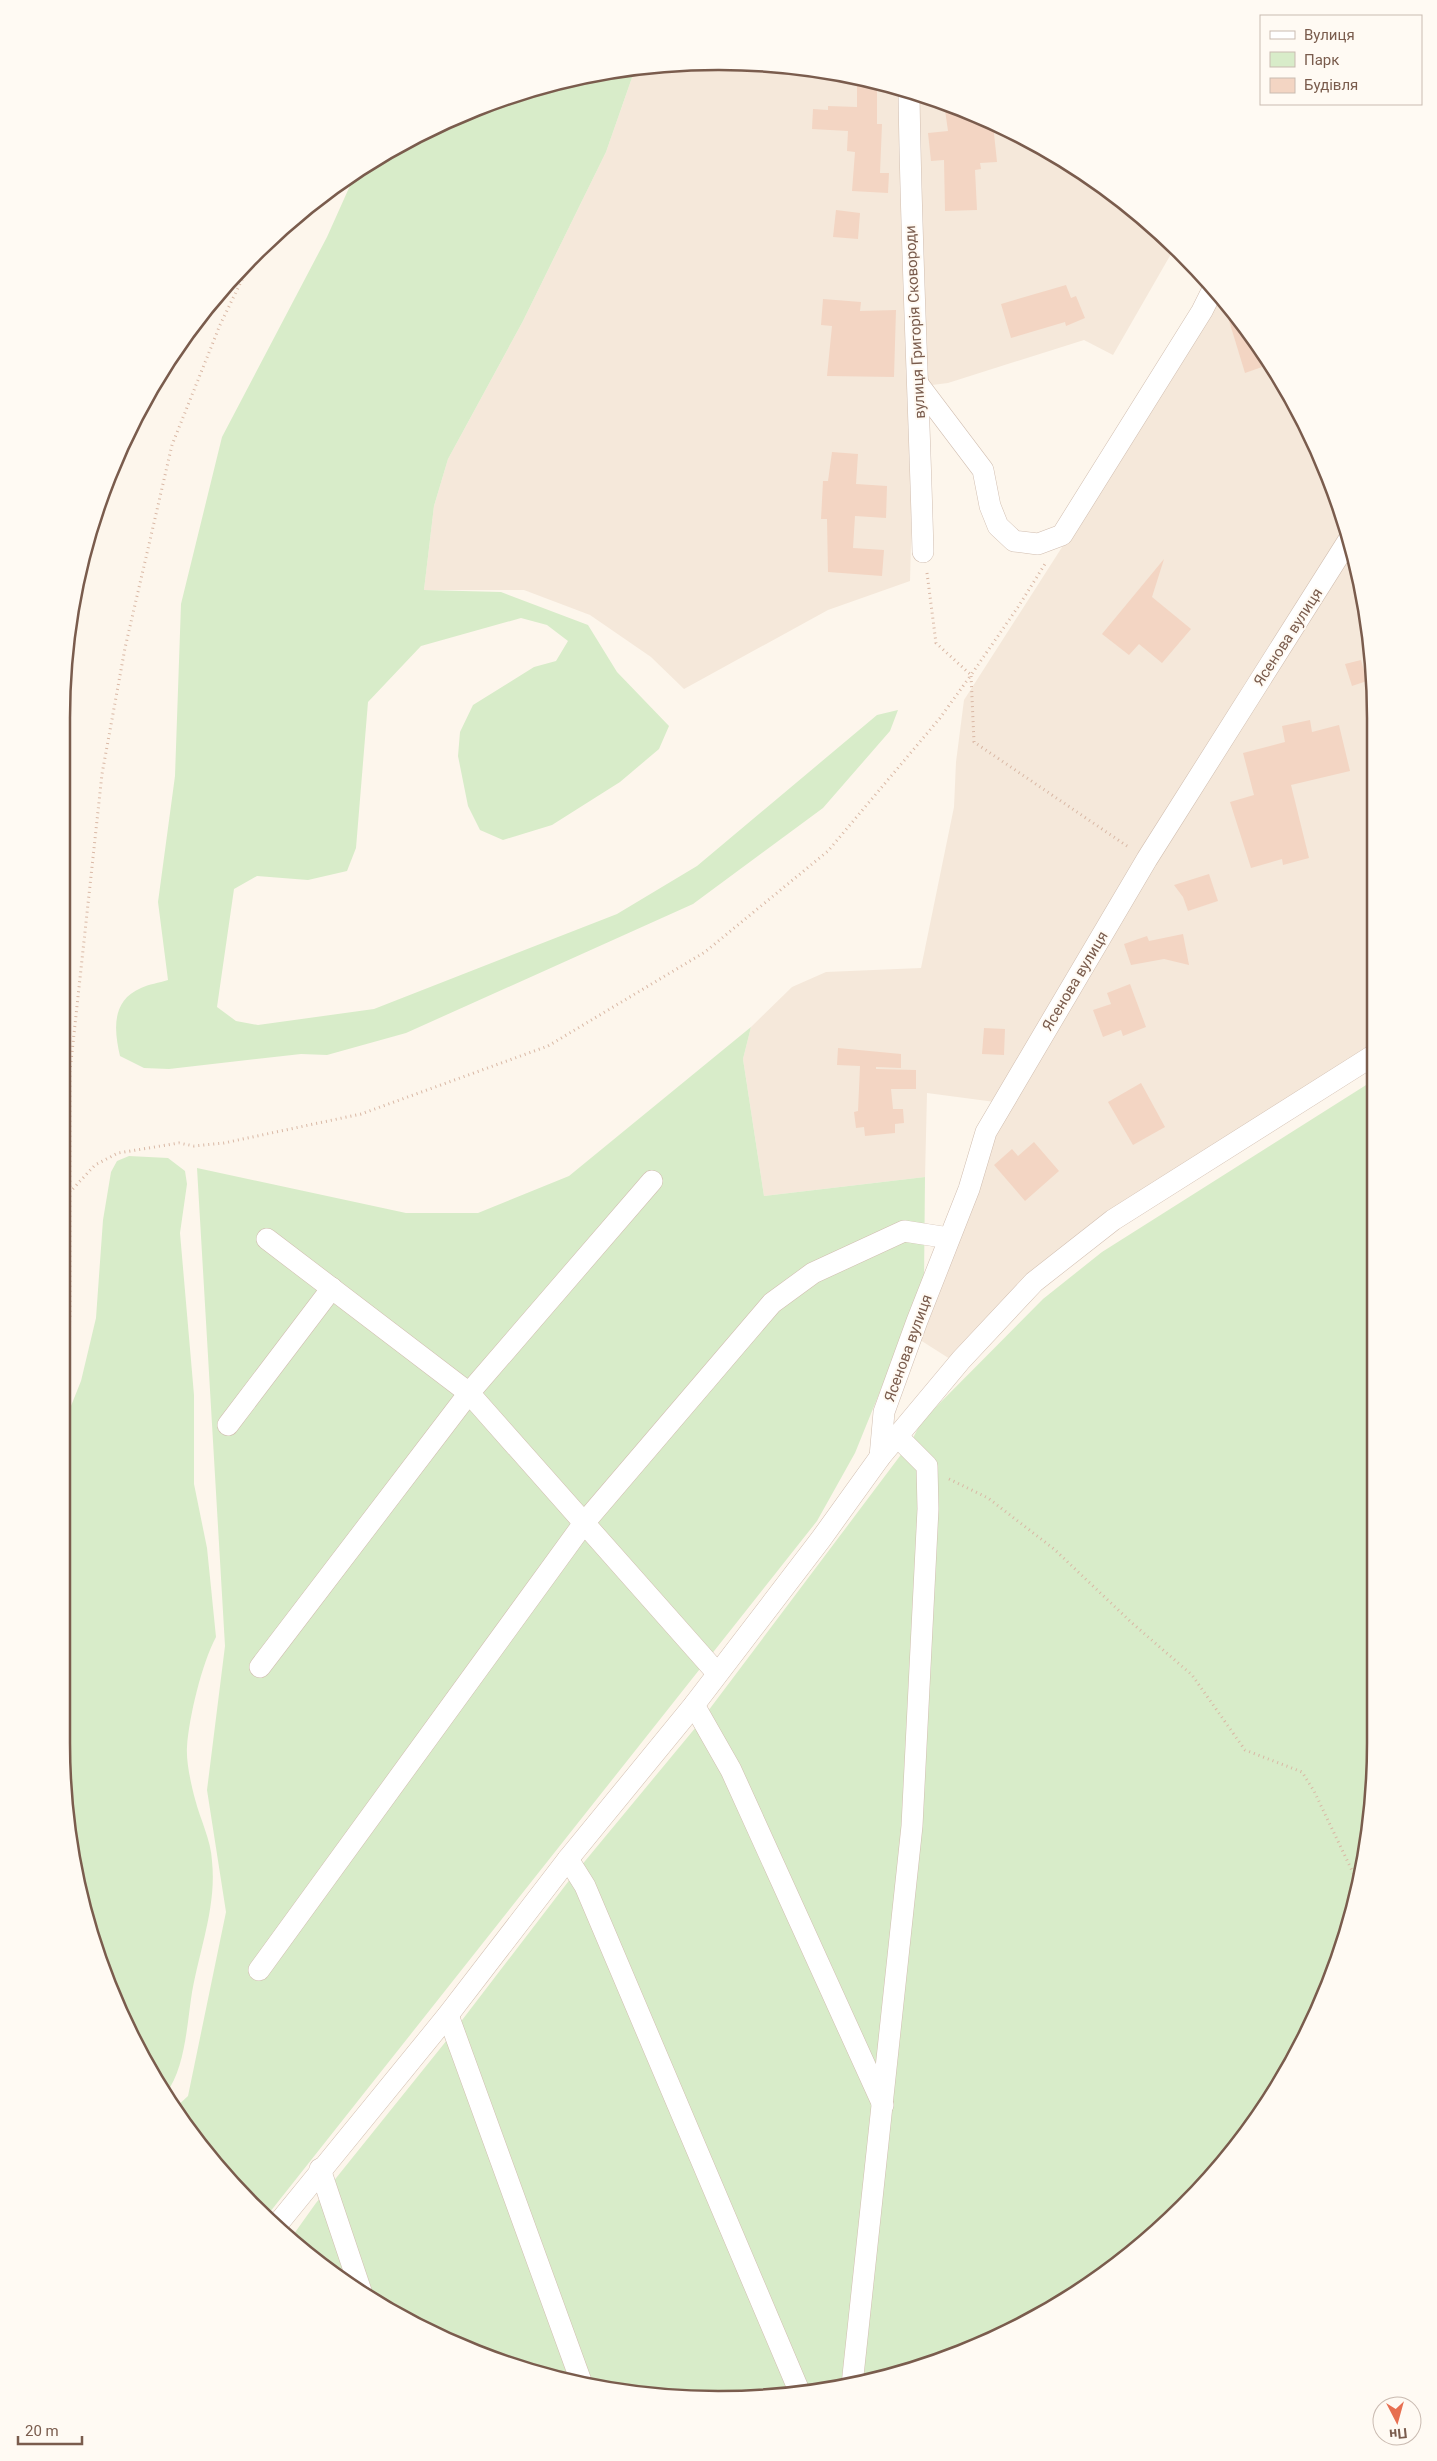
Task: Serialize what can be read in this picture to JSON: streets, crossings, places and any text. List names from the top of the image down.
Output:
{
  "streets": {
    "street": ["вулиця Григорія Сковороди", "Ясенова вулиця"]
  },
  "legend": ["Вулиця", "Парк", "Будівля"],
  "scale_bar": "20 m",
  "north": "bottom"
}
